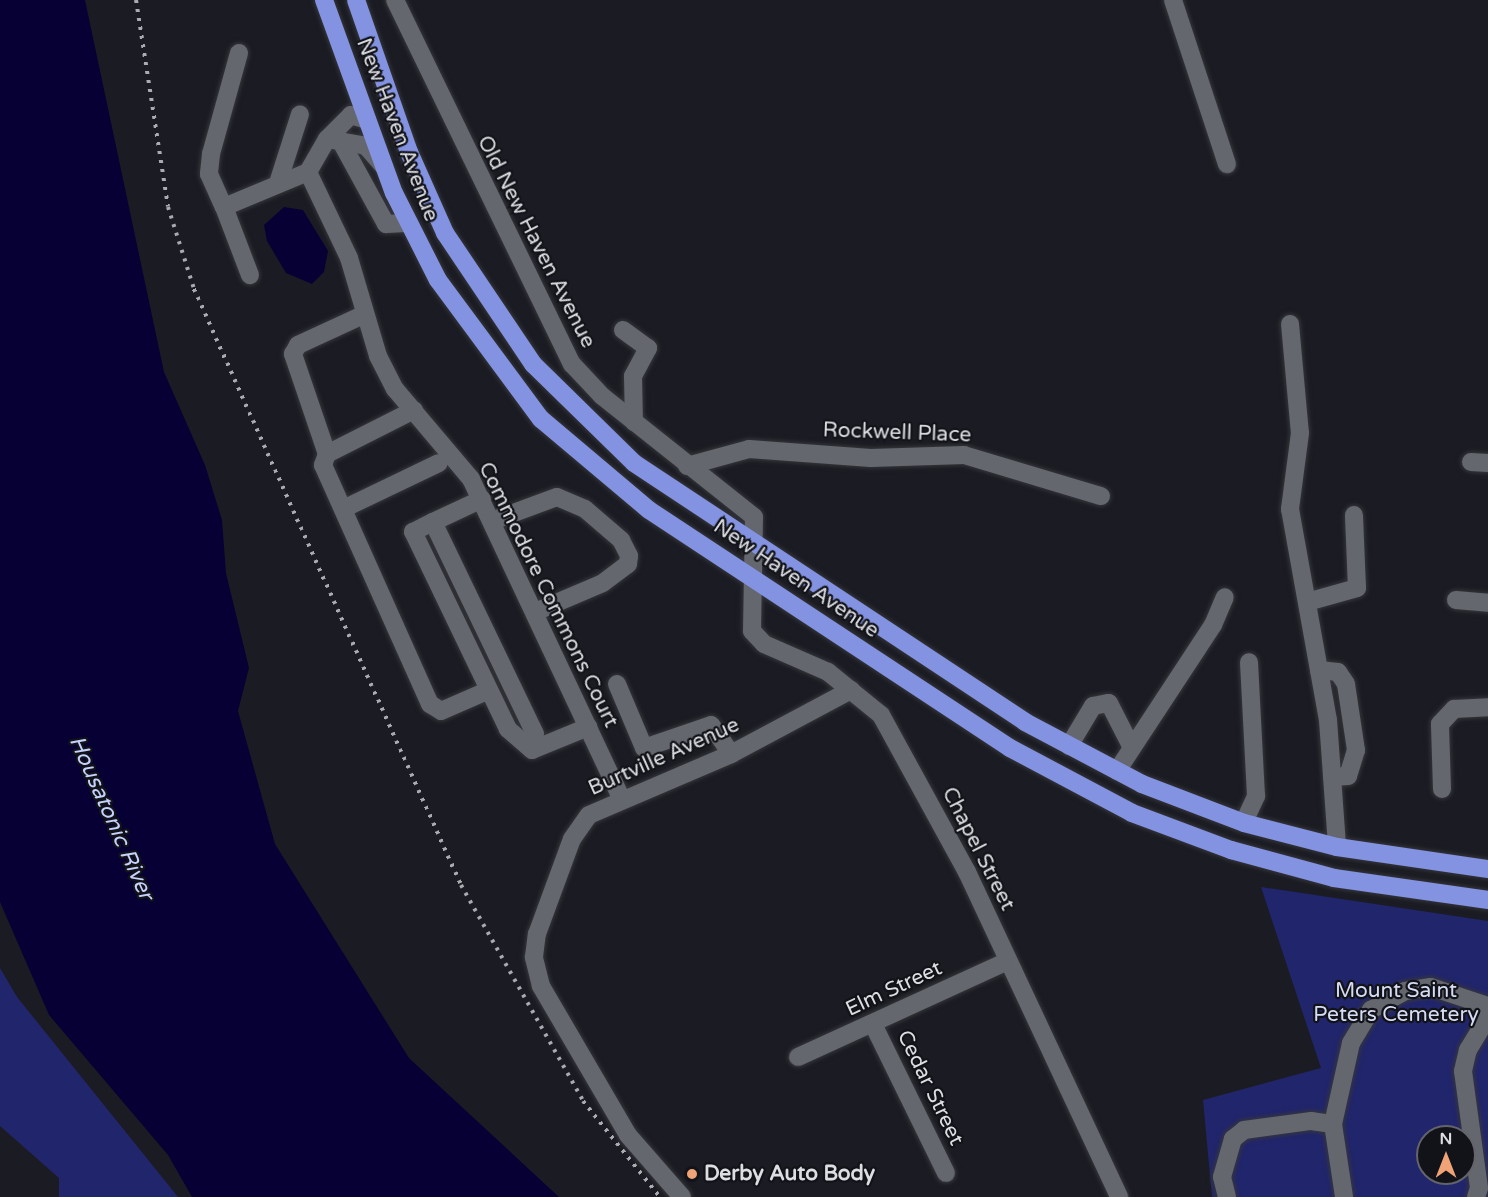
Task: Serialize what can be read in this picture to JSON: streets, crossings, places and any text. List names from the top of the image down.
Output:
{
  "streets": {
    "highway": ["New Haven Avenue"],
    "street": [
      "Old New Haven Avenue",
      "Rockwell Place",
      "Commodore Commons Court",
      "Burtville Avenue",
      "Chapel Street",
      "Elm Street",
      "Cedar Street"
    ]
  },
  "crossings": [
    ["New Haven Avenue", "Old New Haven Avenue"],
    ["New Haven Avenue", "Chapel Street"],
    ["Old New Haven Avenue", "Rockwell Place"],
    ["Old New Haven Avenue", "Chapel Street"],
    ["Commodore Commons Court", "Burtville Avenue"],
    ["Burtville Avenue", "Chapel Street"],
    ["Chapel Street", "Elm Street"],
    ["Elm Street", "Cedar Street"]
  ],
  "water": ["Housatonic River"],
  "parks": ["Mount Saint Peters Cemetery"],
  "places": ["Derby Auto Body"],
  "north": "top"
}
